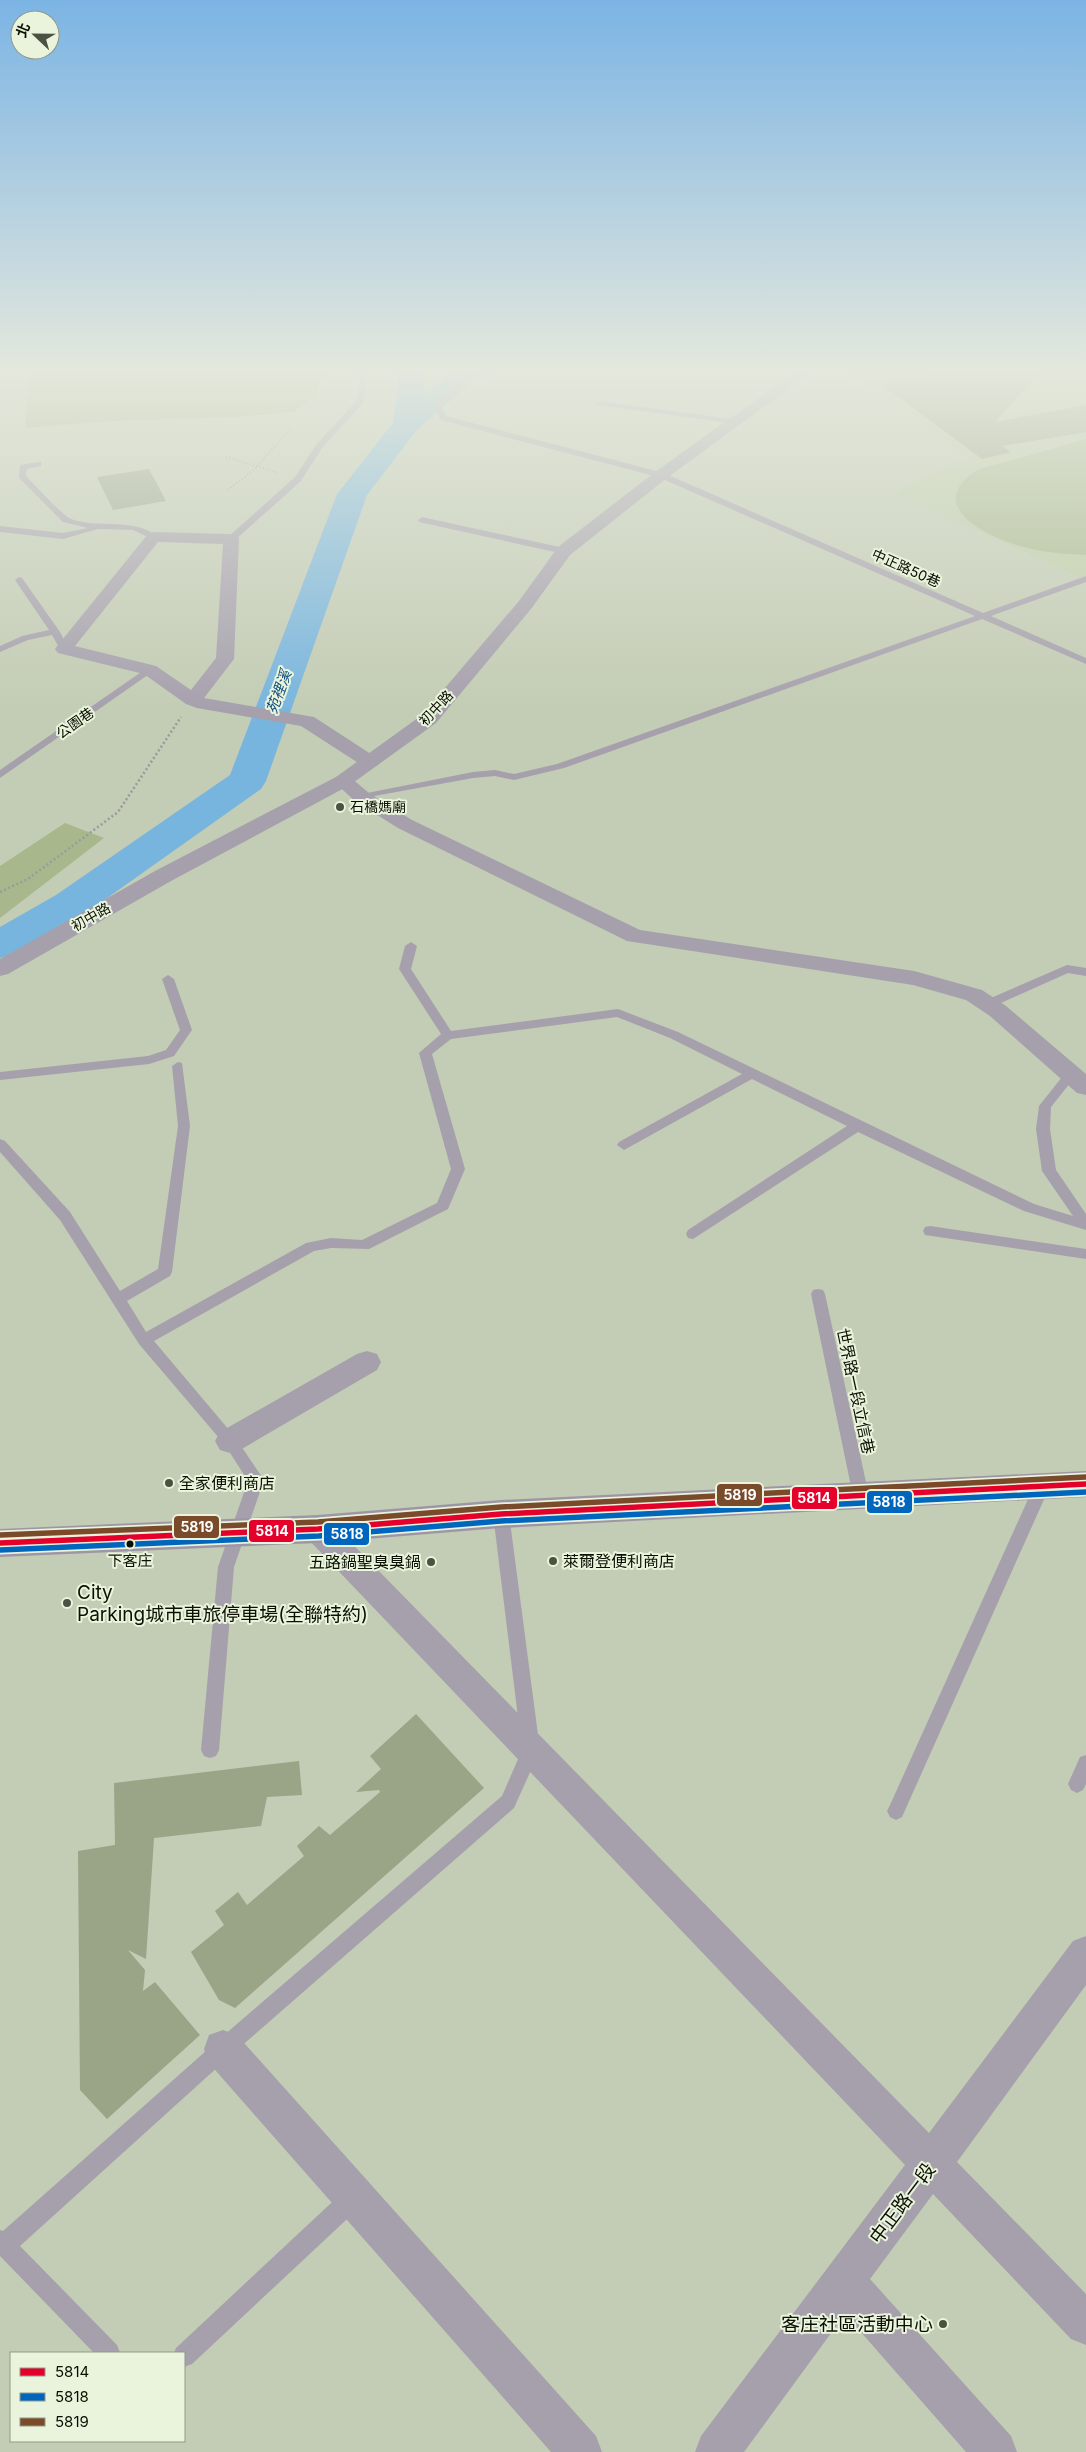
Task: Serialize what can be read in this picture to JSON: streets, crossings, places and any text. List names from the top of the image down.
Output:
{
  "streets": {
    "street": ["初中路", "中正路一段"],
    "lane": ["中正路50巷", "公園巷", "世界路一段立信巷"]
  },
  "water": ["苑裡溪"],
  "places": [
    "石橋媽廟",
    "全家便利商店",
    "下客庄",
    "萊爾登便利商店",
    "五路鍋聖臭臭鍋",
    "City Parking城市車旅停車場(全聯特約)",
    "客庄社區活動中心"
  ],
  "lines": ["transit line 5819", "transit line 5814", "transit line 5818"],
  "legend": ["5814", "5818", "5819"],
  "north": "left"
}
